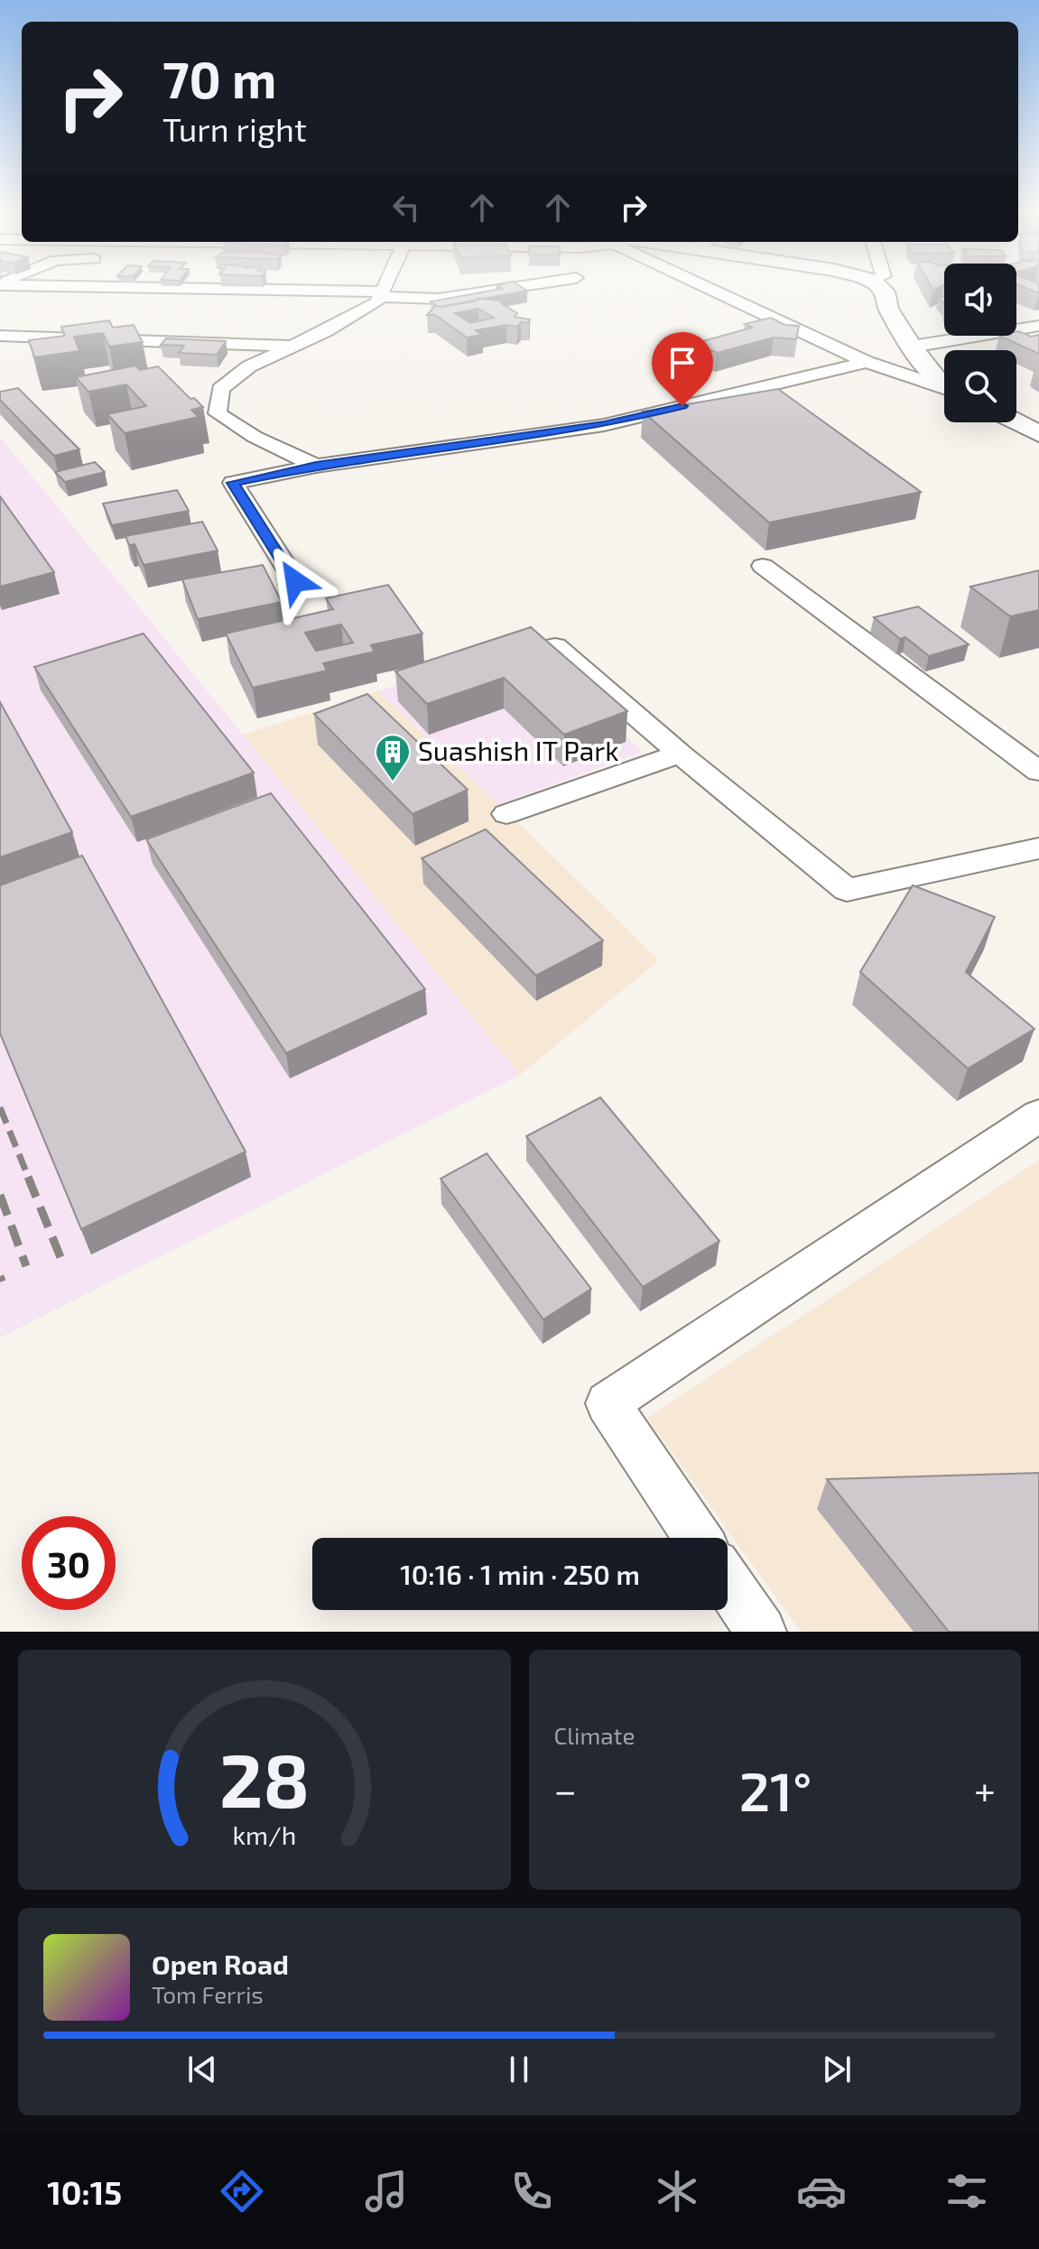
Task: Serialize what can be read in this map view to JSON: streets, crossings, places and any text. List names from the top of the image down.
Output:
{
  "places": {
    "building": ["Suashish IT Park"]
  },
  "page": {
    "turn": ["70 m", "Turn right"],
    "limit": "30",
    "trip": "10:16 · 1 min · 250 m",
    "tile": "Climate",
    "heat": ["−", "21°", "+"],
    "song": ["Open Road", "Tom Ferris"],
    "tabs": "10:15",
    "gauge": ["28", "km/h"]
  }
}
